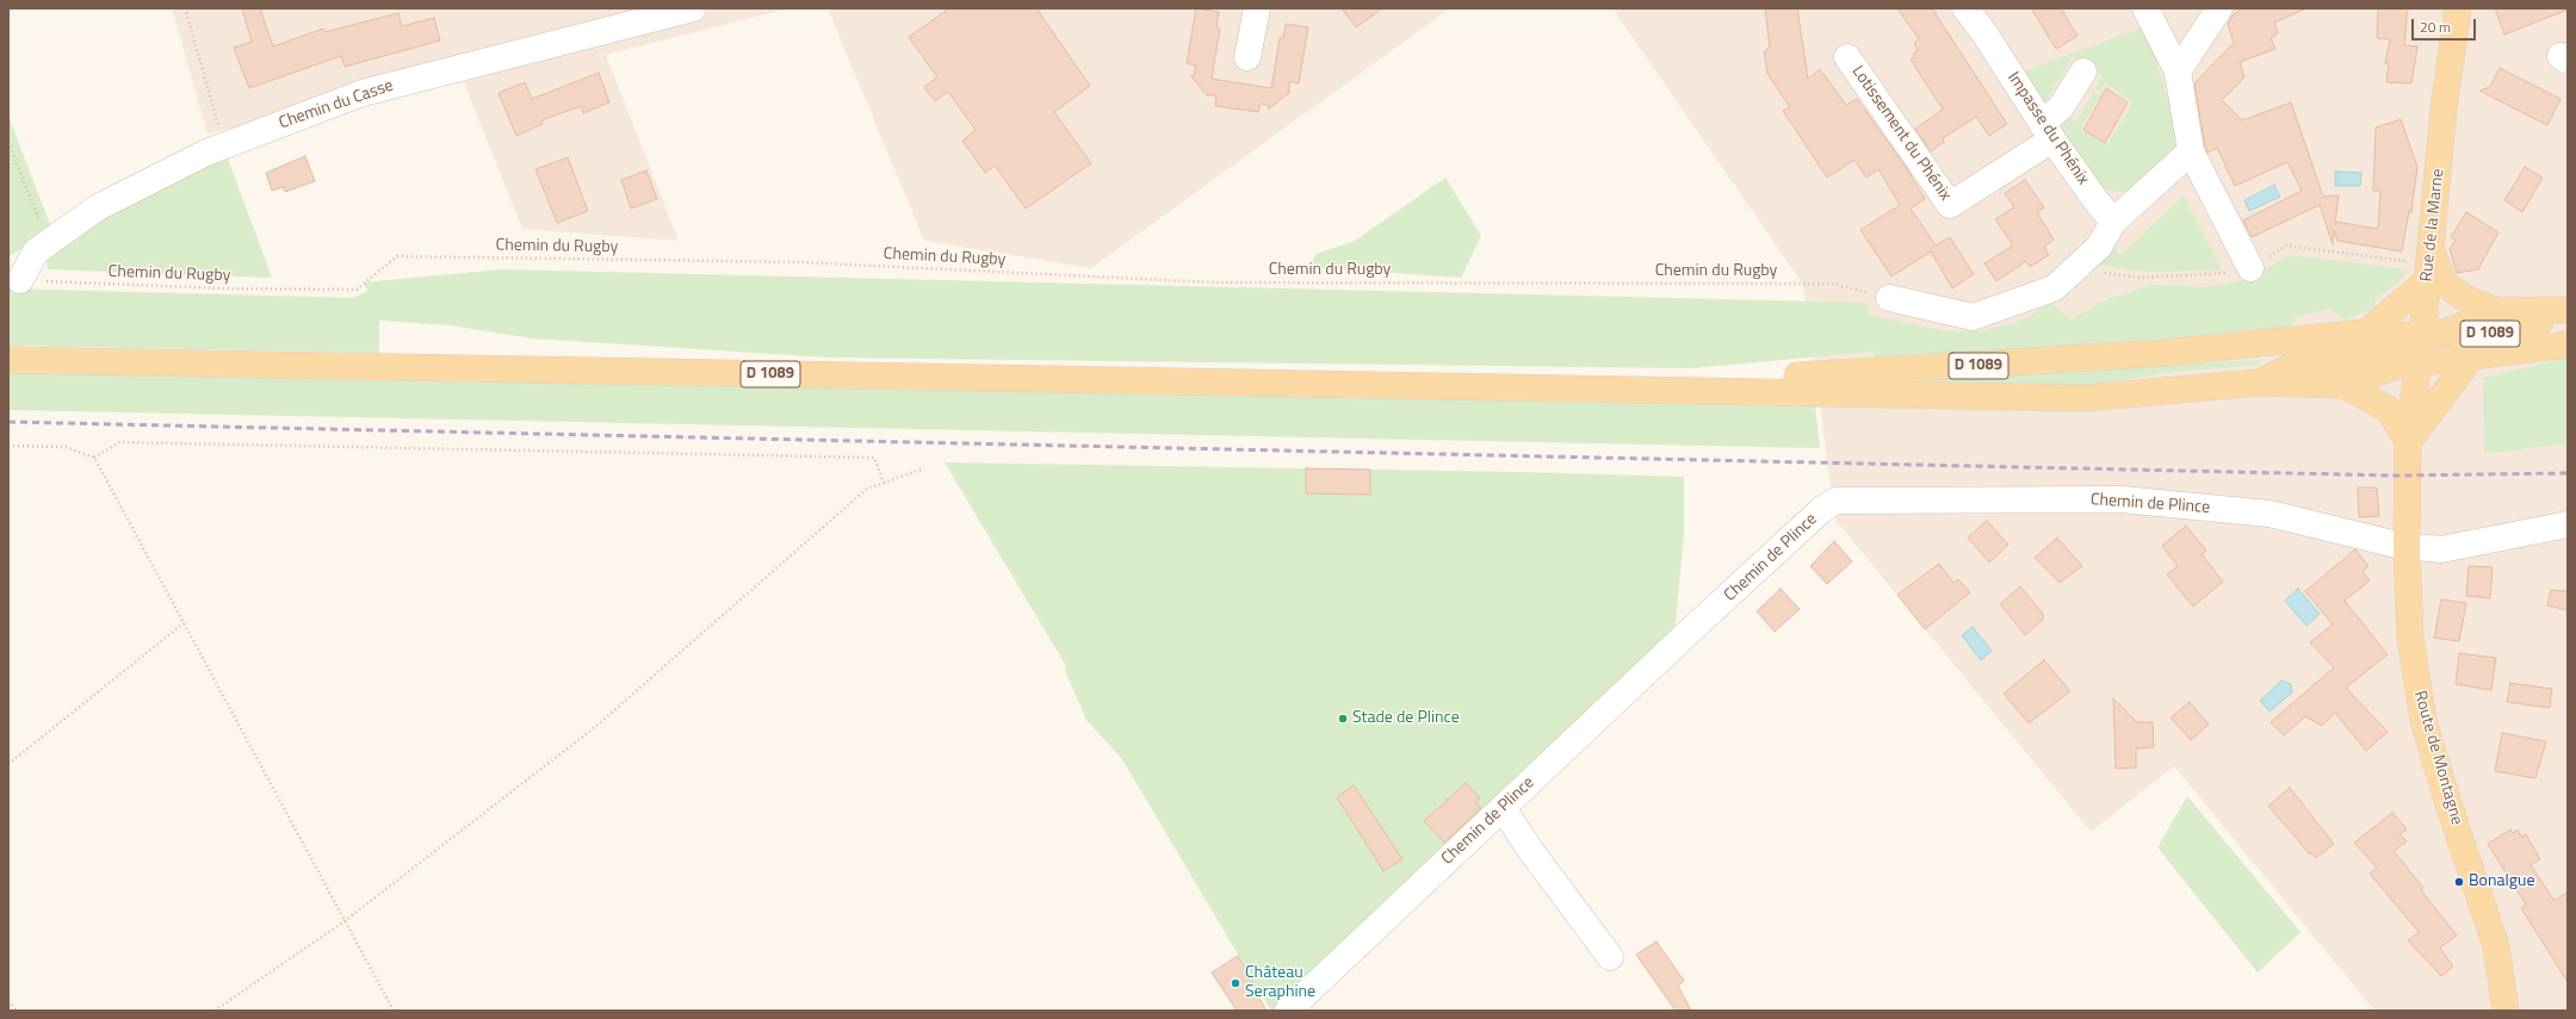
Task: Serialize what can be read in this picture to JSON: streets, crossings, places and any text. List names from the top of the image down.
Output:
{
  "streets": {
    "main road": ["Rue de la Marne", "D 1089", "Route de Montagne"],
    "street": [
      "Chemin du Casse",
      "Impasse du Phénix",
      "Lotissement du Phénix",
      "Chemin de Plince"
    ],
    "path": ["Chemin du Rugby"]
  },
  "crossings": [
    ["Chemin du Casse", "Chemin du Rugby"],
    ["Impasse du Phénix", "Lotissement du Phénix"],
    ["Rue de la Marne", "D 1089"],
    ["Rue de la Marne", "Route de Montagne"],
    ["Chemin de Plince", "Route de Montagne"]
  ],
  "places": ["Stade de Plince", "Bonalgue", "Château Seraphine"],
  "scale_bar": "20 m"
}
